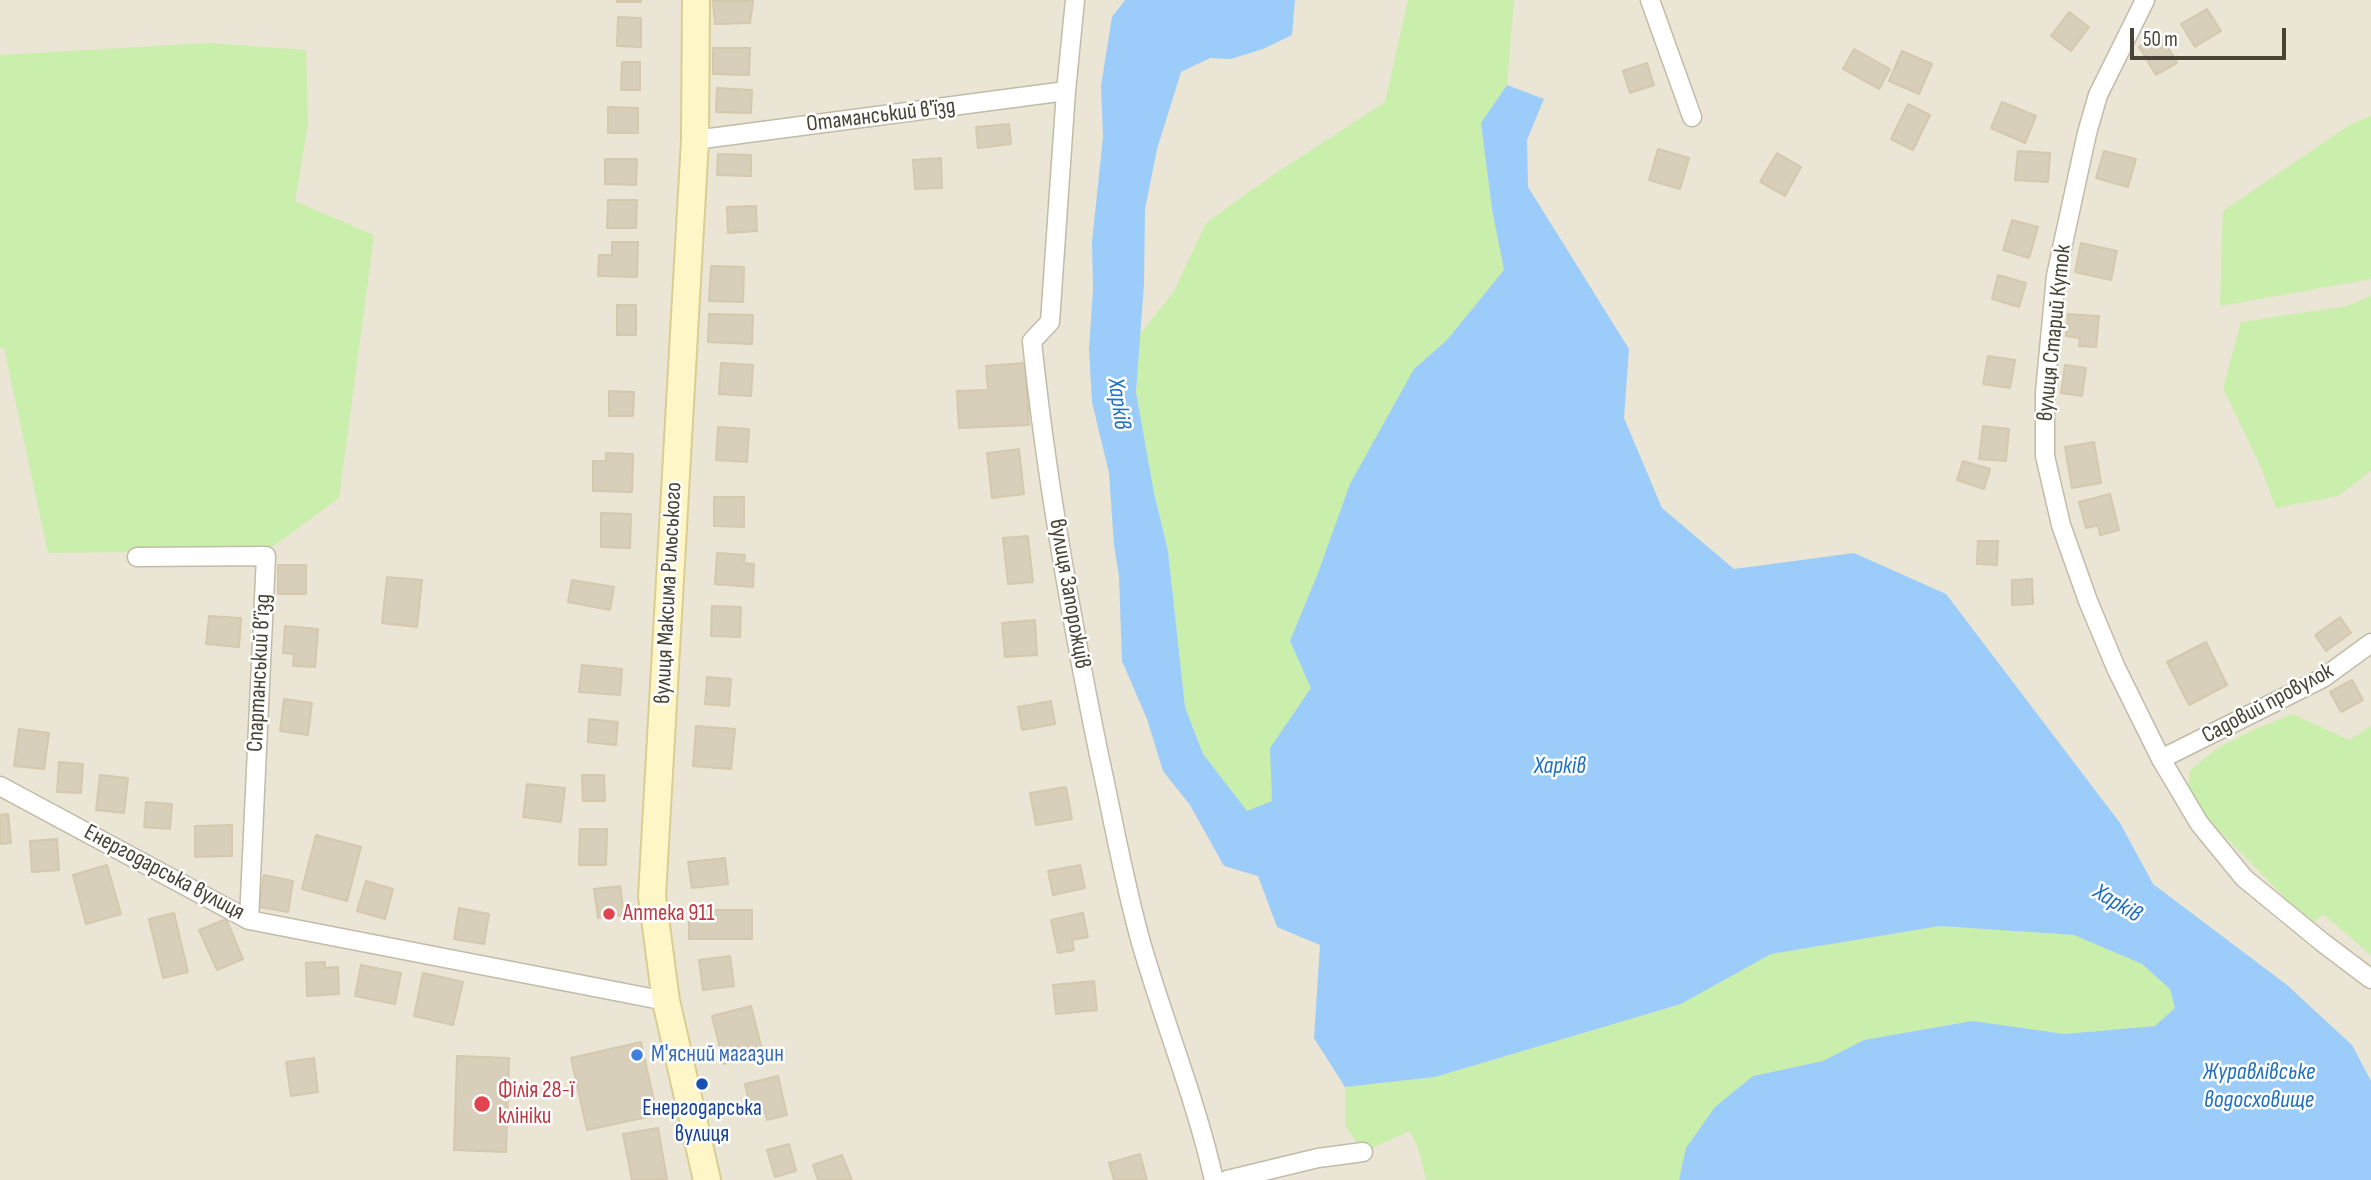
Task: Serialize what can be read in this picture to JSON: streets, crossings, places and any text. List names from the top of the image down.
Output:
{
  "streets": {
    "main road": ["вулиця Максима Рильського"],
    "street": [
      "Отаманський в'їзд",
      "вулиця Старий Куток",
      "вулиця Запорожців",
      "Спартанський в’їзд",
      "Садовий провулок",
      "Енергодарська вулиця"
    ]
  },
  "crossings": [
    ["Отаманський в'їзд", "вулиця Максима Рильського"],
    ["Отаманський в'їзд", "вулиця Запорожців"],
    ["вулиця Старий Куток", "Садовий провулок"],
    ["вулиця Максима Рильського", "Енергодарська вулиця"],
    ["Спартанський в’їзд", "Енергодарська вулиця"]
  ],
  "water": ["Харків", "Журавлівське водосховище"],
  "places": [
    "Аптека 911",
    "М'ясний магазин",
    "Енергодарська вулиця",
    "Філія 28-ї клініки"
  ],
  "scale_bar": "50 m"
}
